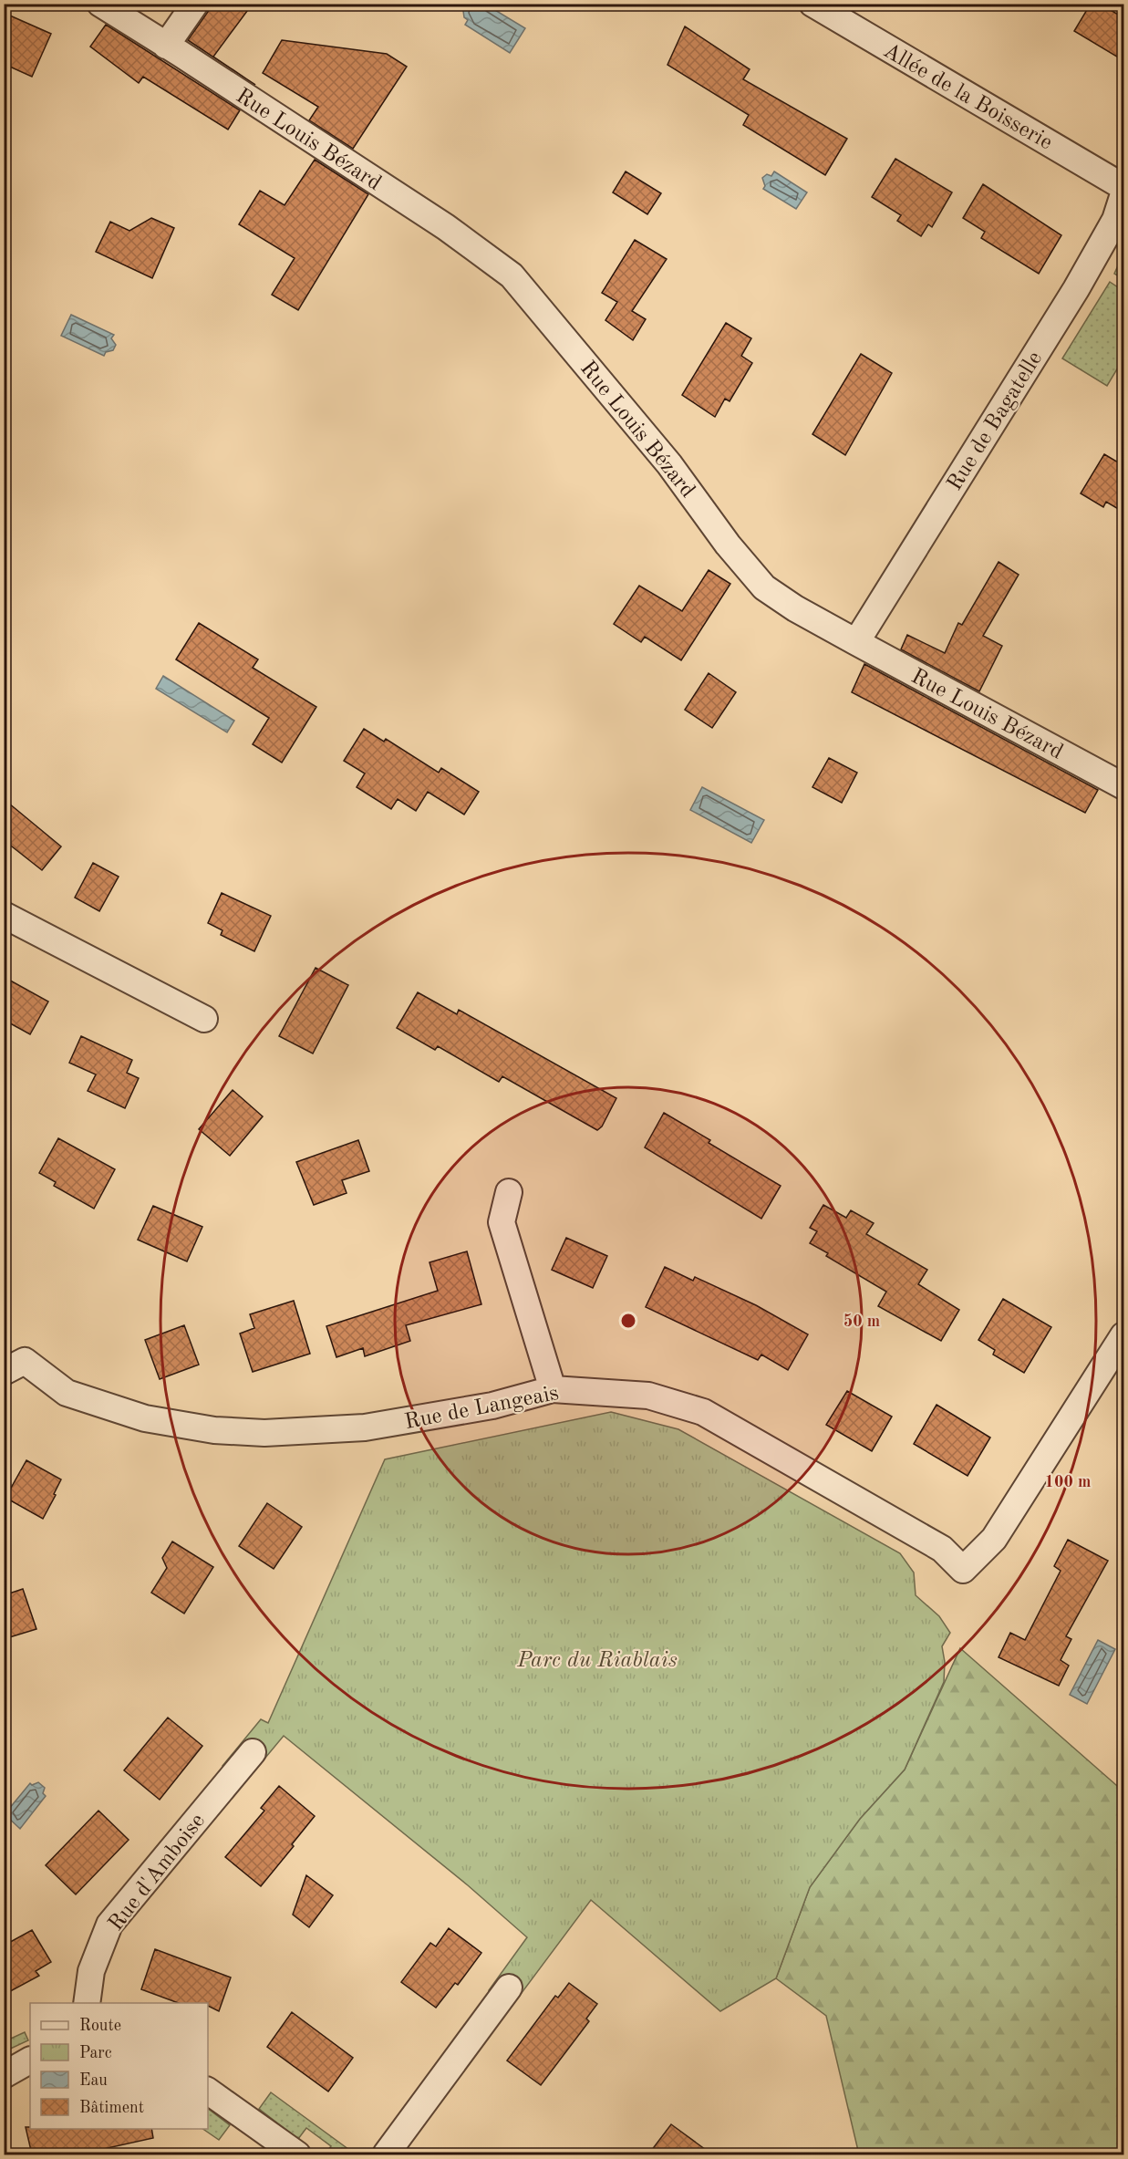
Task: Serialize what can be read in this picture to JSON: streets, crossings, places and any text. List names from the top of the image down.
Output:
{
  "streets": {
    "street": [
      "Allée de la Boisserie",
      "Rue Louis Bézard",
      "Rue de Bagatelle",
      "Rue de Langeais",
      "Rue d'Amboise"
    ]
  },
  "crossings": [
    ["Rue Louis Bézard", "Rue de Bagatelle"]
  ],
  "parks": ["Parc du Riablais"],
  "legend": [
    "Route",
    "Parc",
    "Eau",
    "Bâtiment"
  ],
  "rings": ["50 m", "100 m"]
}
